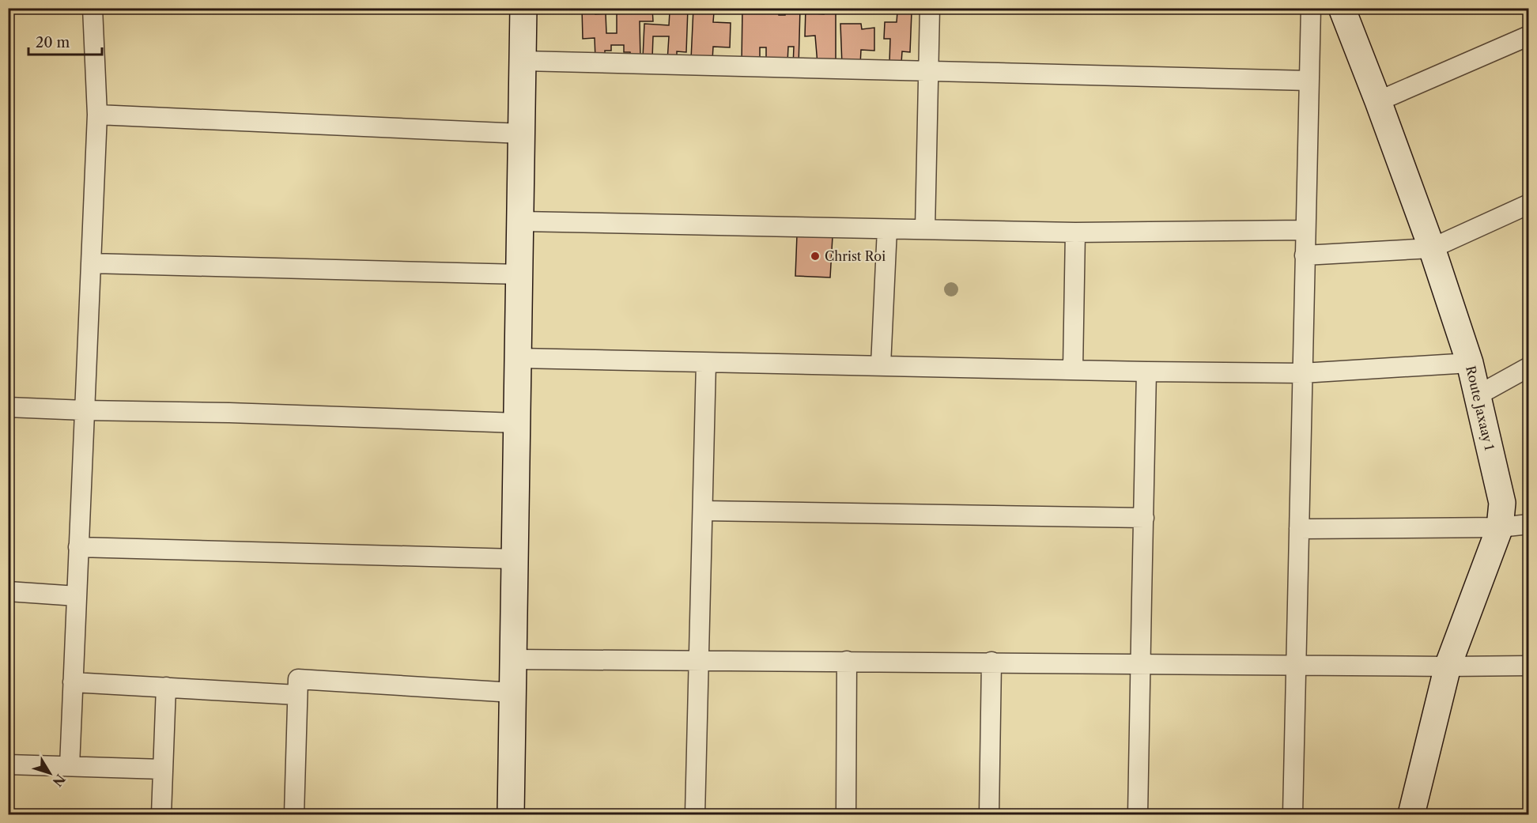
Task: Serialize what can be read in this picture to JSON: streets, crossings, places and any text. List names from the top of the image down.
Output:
{
  "streets": {
    "street": ["Route Jaxaay 1"]
  },
  "places": ["Christ Roi"],
  "scale_bar": "20 m",
  "north": "bottom right"
}
